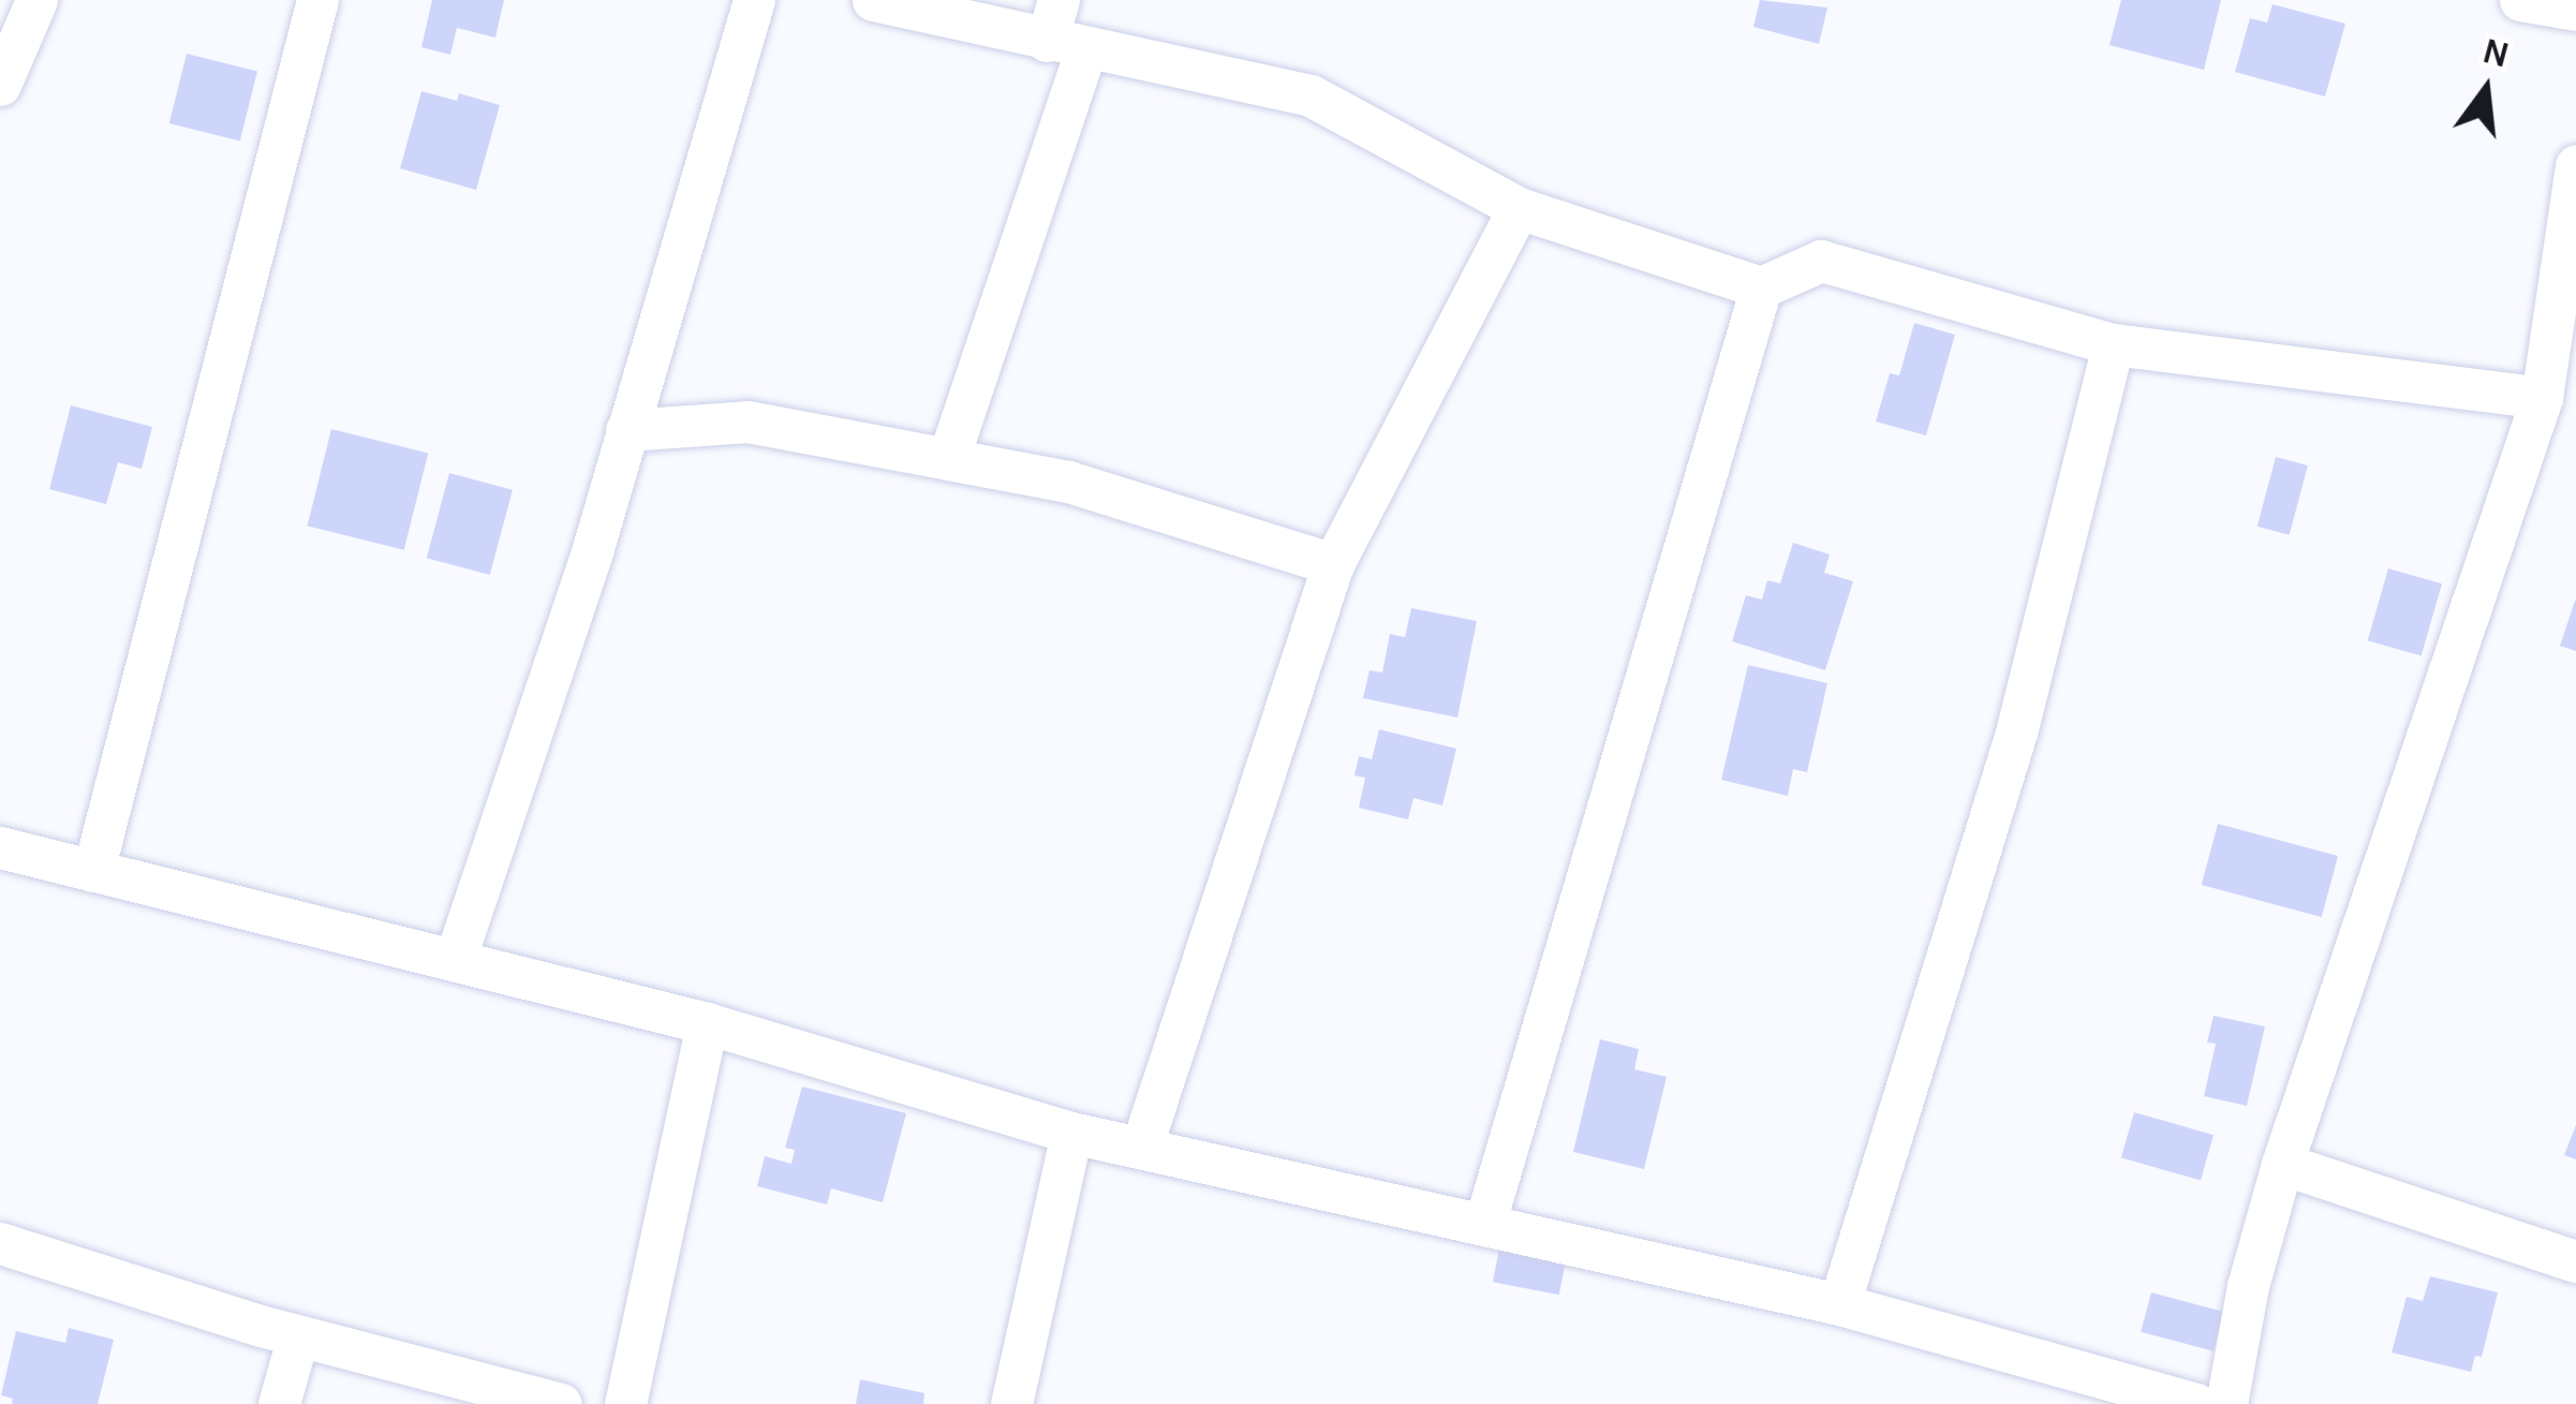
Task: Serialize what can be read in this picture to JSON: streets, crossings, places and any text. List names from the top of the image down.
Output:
{
  "north": "top"
}
